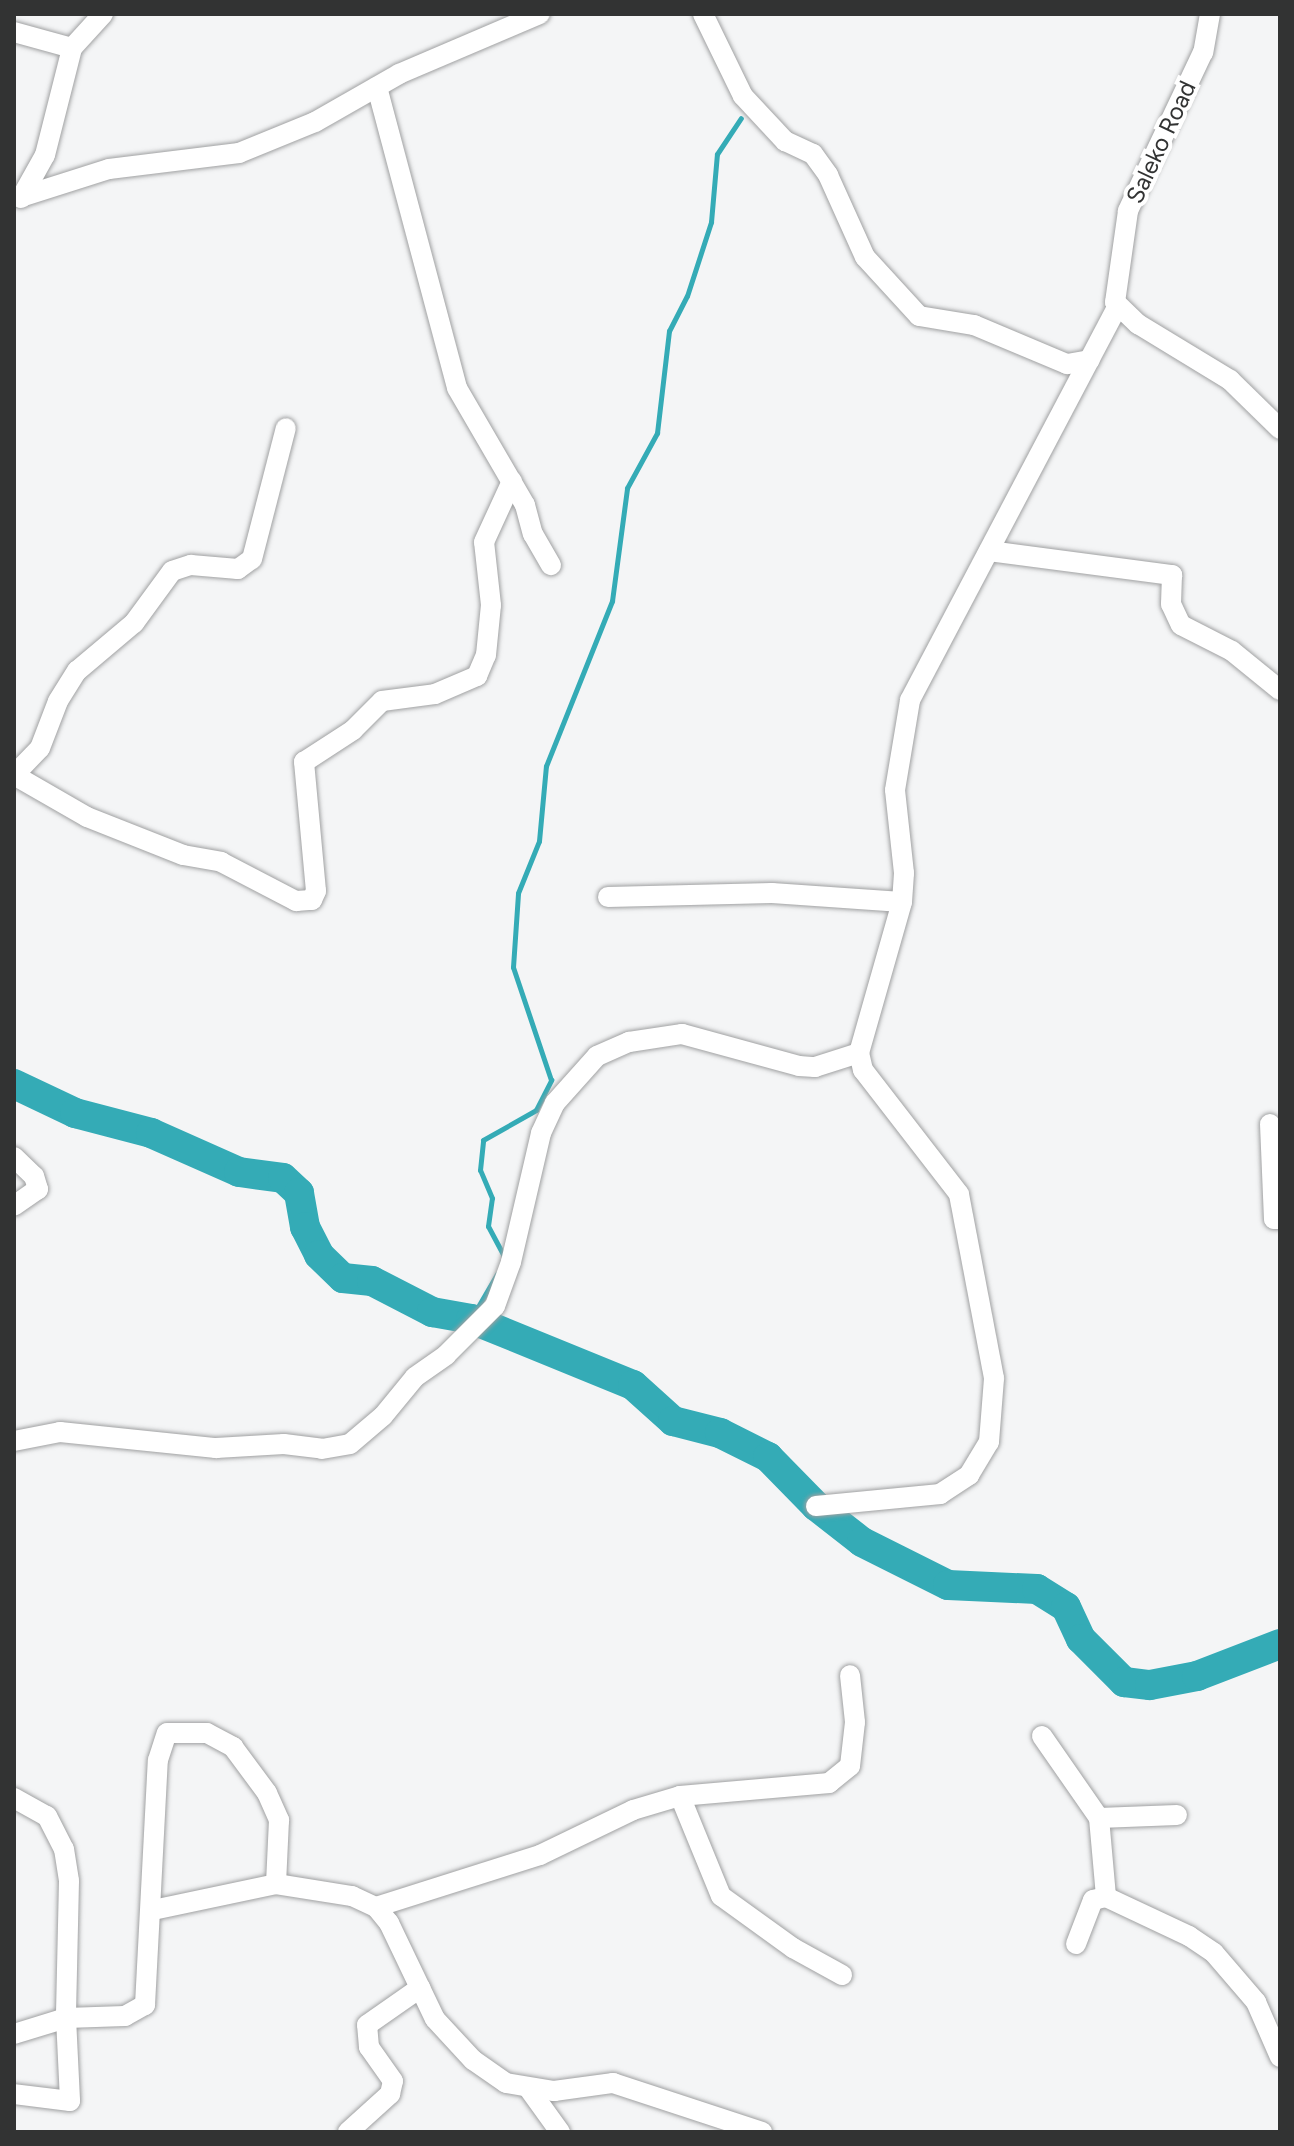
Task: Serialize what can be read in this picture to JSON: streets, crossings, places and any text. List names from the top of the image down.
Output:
{
  "streets": {
    "street": ["Saleko Road"]
  }
}
